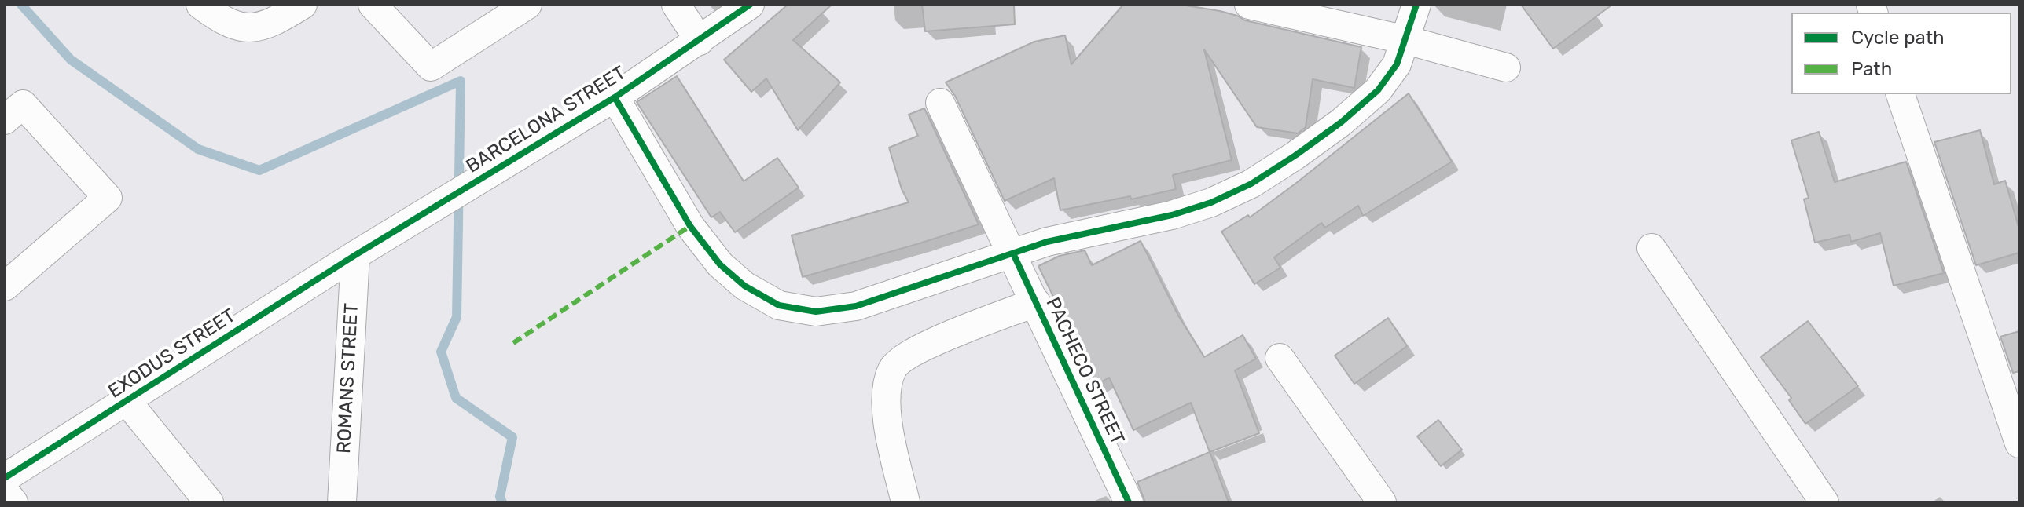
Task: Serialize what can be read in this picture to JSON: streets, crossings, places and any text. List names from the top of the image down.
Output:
{
  "streets": {
    "street": [
      "BARCELONA STREET",
      "EXODUS STREET",
      "PACHECO STREET",
      "ROMANS STREET"
    ]
  },
  "crossings": [
    ["BARCELONA STREET", "EXODUS STREET"],
    ["BARCELONA STREET", "ROMANS STREET"],
    ["EXODUS STREET", "ROMANS STREET"]
  ],
  "legend": ["Cycle path", "Path"]
}
